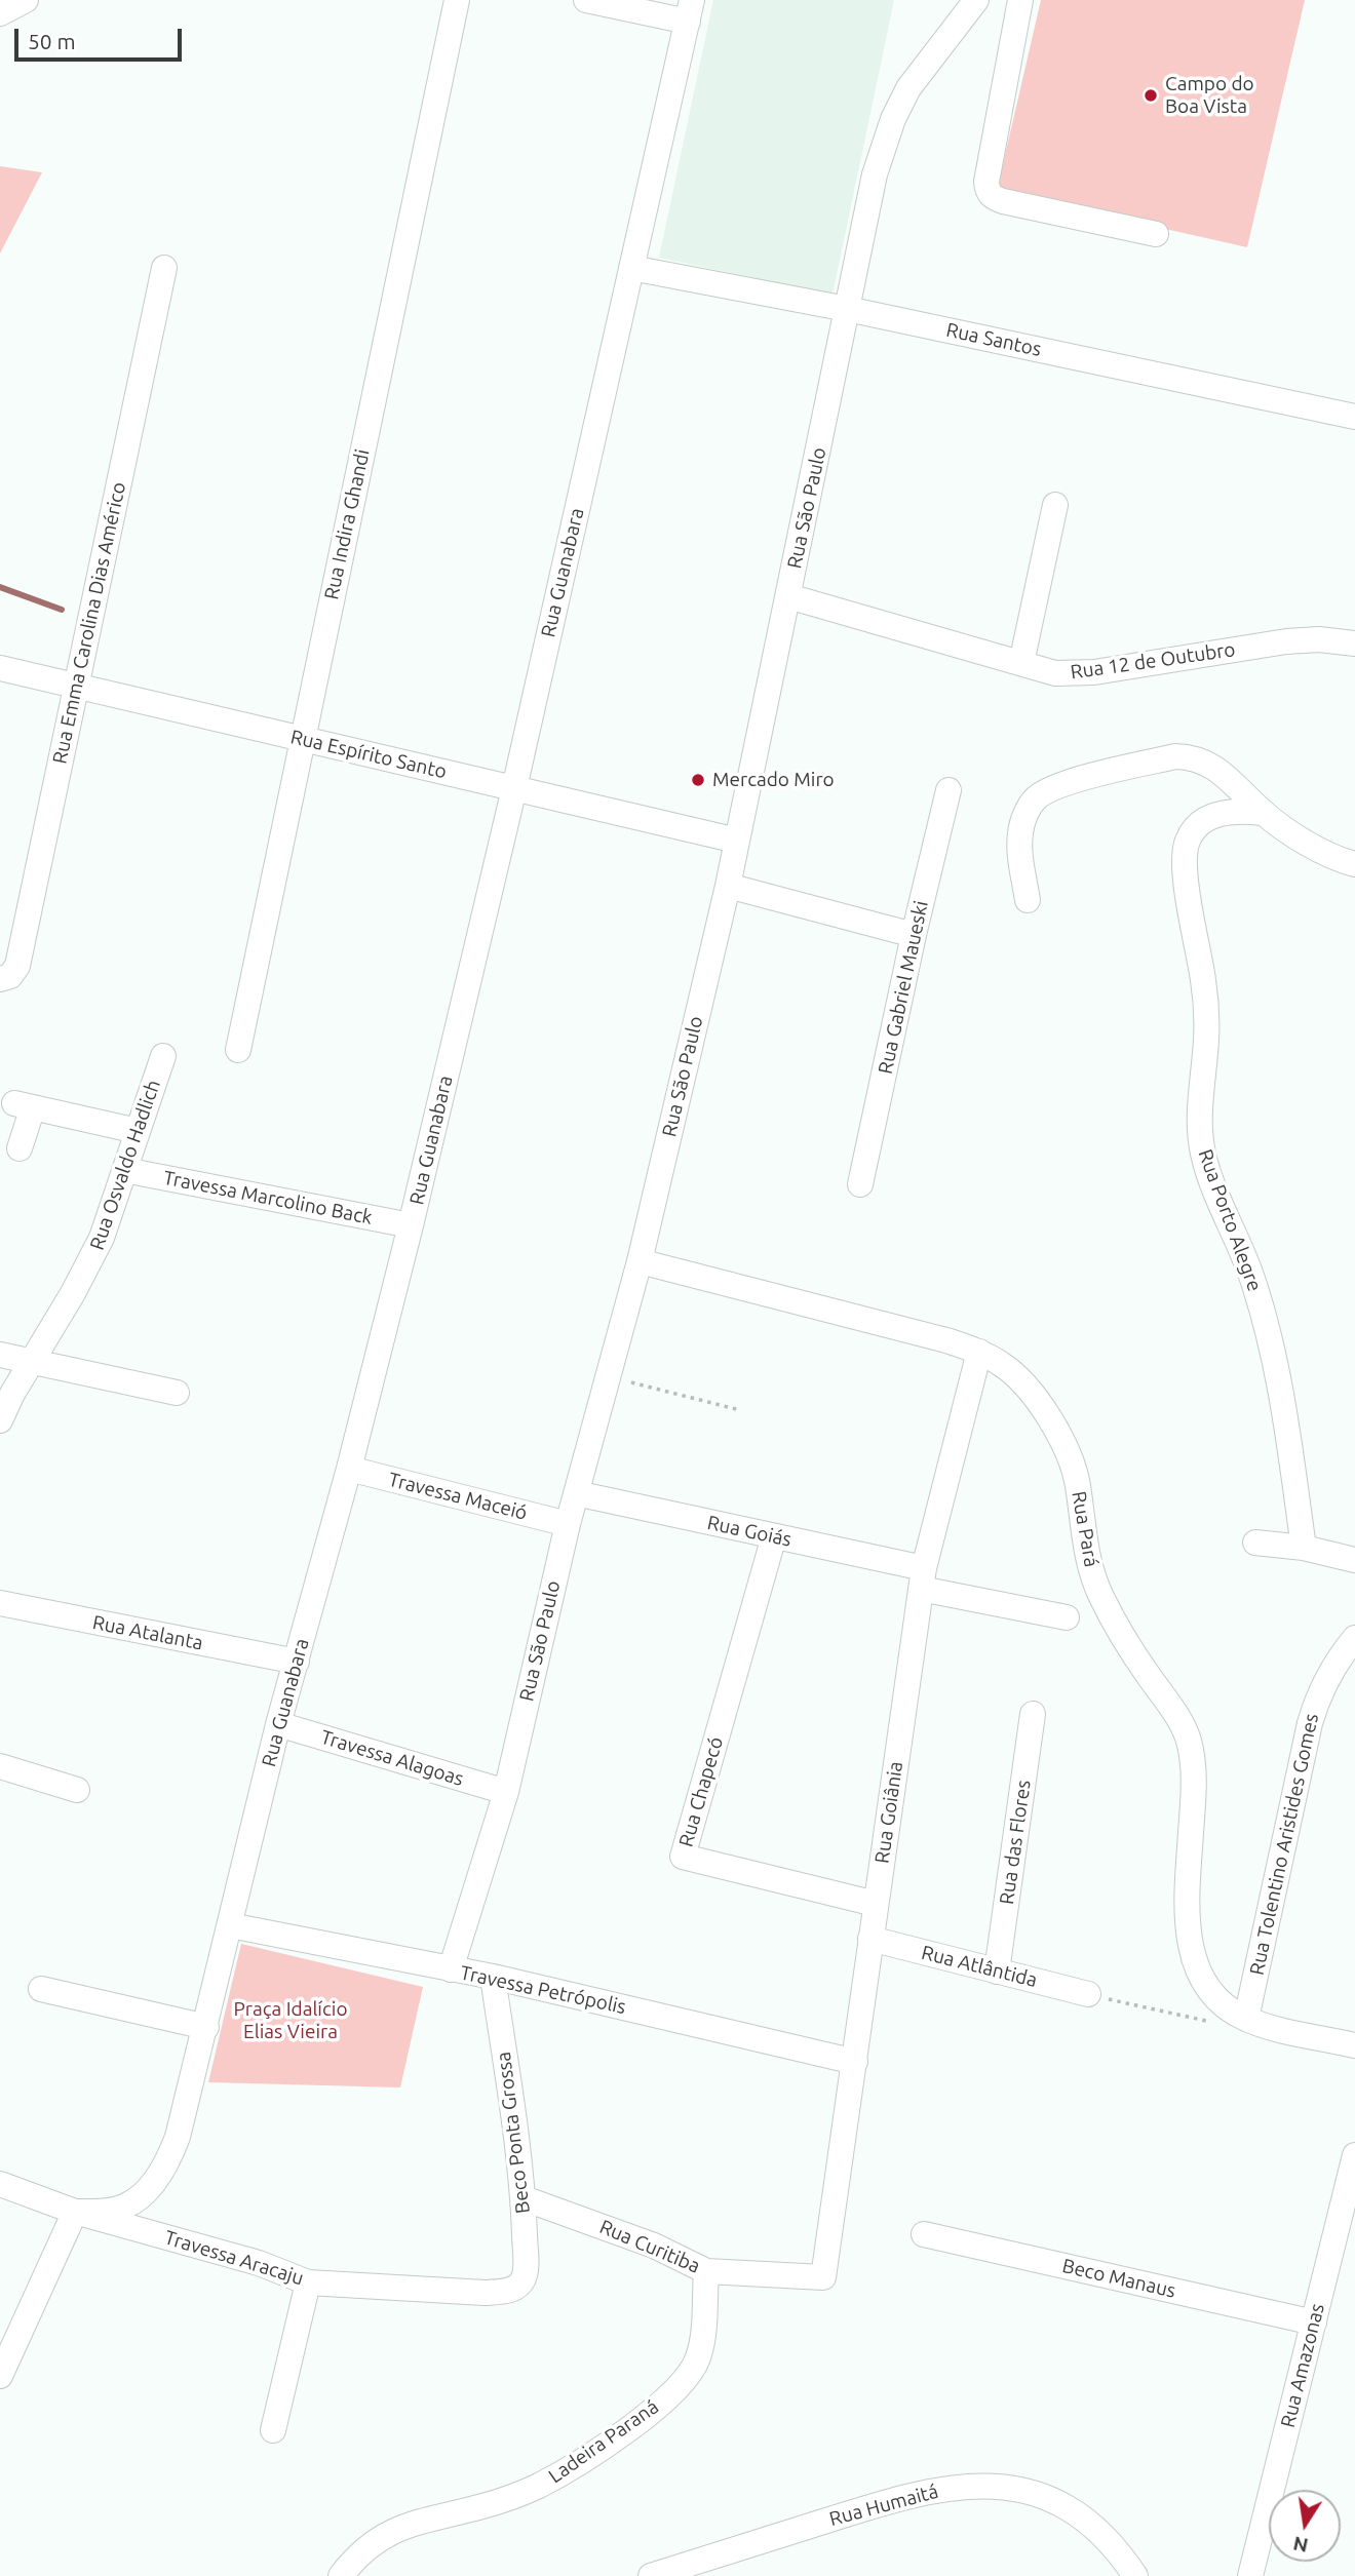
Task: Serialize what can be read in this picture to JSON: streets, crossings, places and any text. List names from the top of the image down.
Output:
{
  "streets": {
    "street": [
      "Rua Santos",
      "Rua São Paulo",
      "Rua Indira Ghandi",
      "Rua Guanabara",
      "Rua Emma Carolina Dias Américo",
      "Rua 12 de Outubro",
      "Rua Espírito Santo",
      "Rua Gabriel Maueski",
      "Rua Osvaldo Hadlich",
      "Travessa Marcolino Back",
      "Rua Porto Alegre",
      "Travessa Maceió",
      "Rua Pará",
      "Rua Goiás",
      "Rua Atalanta",
      "Travessa Alagoas",
      "Rua Chapecó",
      "Rua Goiânia",
      "Rua das Flores",
      "Rua Tolentino Aristides Gomes",
      "Rua Atlântida",
      "Travessa Petrópolis",
      "Beco Ponta Grossa",
      "Rua Curitiba",
      "Travessa Aracaju",
      "Beco Manaus",
      "Rua Amazonas",
      "Ladeira Paraná",
      "Rua Humaitá"
    ]
  },
  "crossings": [
    ["Rua Santos", "Rua São Paulo"],
    ["Rua Santos", "Rua Guanabara"],
    ["Rua São Paulo", "Rua 12 de Outubro"],
    ["Rua São Paulo", "Rua Espírito Santo"],
    ["Rua São Paulo", "Travessa Maceió"],
    ["Rua São Paulo", "Rua Pará"],
    ["Rua São Paulo", "Rua Goiás"],
    ["Rua São Paulo", "Travessa Alagoas"],
    ["Rua São Paulo", "Travessa Petrópolis"],
    ["Rua Indira Ghandi", "Rua Espírito Santo"],
    ["Rua Guanabara", "Rua Espírito Santo"],
    ["Rua Guanabara", "Travessa Marcolino Back"],
    ["Rua Guanabara", "Travessa Maceió"],
    ["Rua Guanabara", "Rua Atalanta"],
    ["Rua Guanabara", "Travessa Alagoas"],
    ["Rua Guanabara", "Travessa Petrópolis"],
    ["Rua Guanabara", "Travessa Aracaju"],
    ["Rua Emma Carolina Dias Américo", "Rua Espírito Santo"],
    ["Rua Osvaldo Hadlich", "Travessa Marcolino Back"],
    ["Rua Pará", "Rua Goiânia"],
    ["Rua Pará", "Rua Tolentino Aristides Gomes"],
    ["Rua Goiás", "Rua Chapecó"],
    ["Rua Goiás", "Rua Goiânia"],
    ["Rua Chapecó", "Rua Goiânia"],
    ["Rua Goiânia", "Rua Atlântida"],
    ["Rua Goiânia", "Travessa Petrópolis"],
    ["Rua Goiânia", "Rua Curitiba"],
    ["Rua das Flores", "Rua Atlântida"],
    ["Travessa Petrópolis", "Beco Ponta Grossa"],
    ["Beco Ponta Grossa", "Rua Curitiba"],
    ["Beco Ponta Grossa", "Travessa Aracaju"],
    ["Rua Curitiba", "Ladeira Paraná"],
    ["Beco Manaus", "Rua Amazonas"]
  ],
  "parks": ["Praça Idalício Elias Vieira"],
  "places": ["Campo do Boa Vista", "Mercado Miro"],
  "scale_bar": "50 m",
  "north": "bottom"
}
